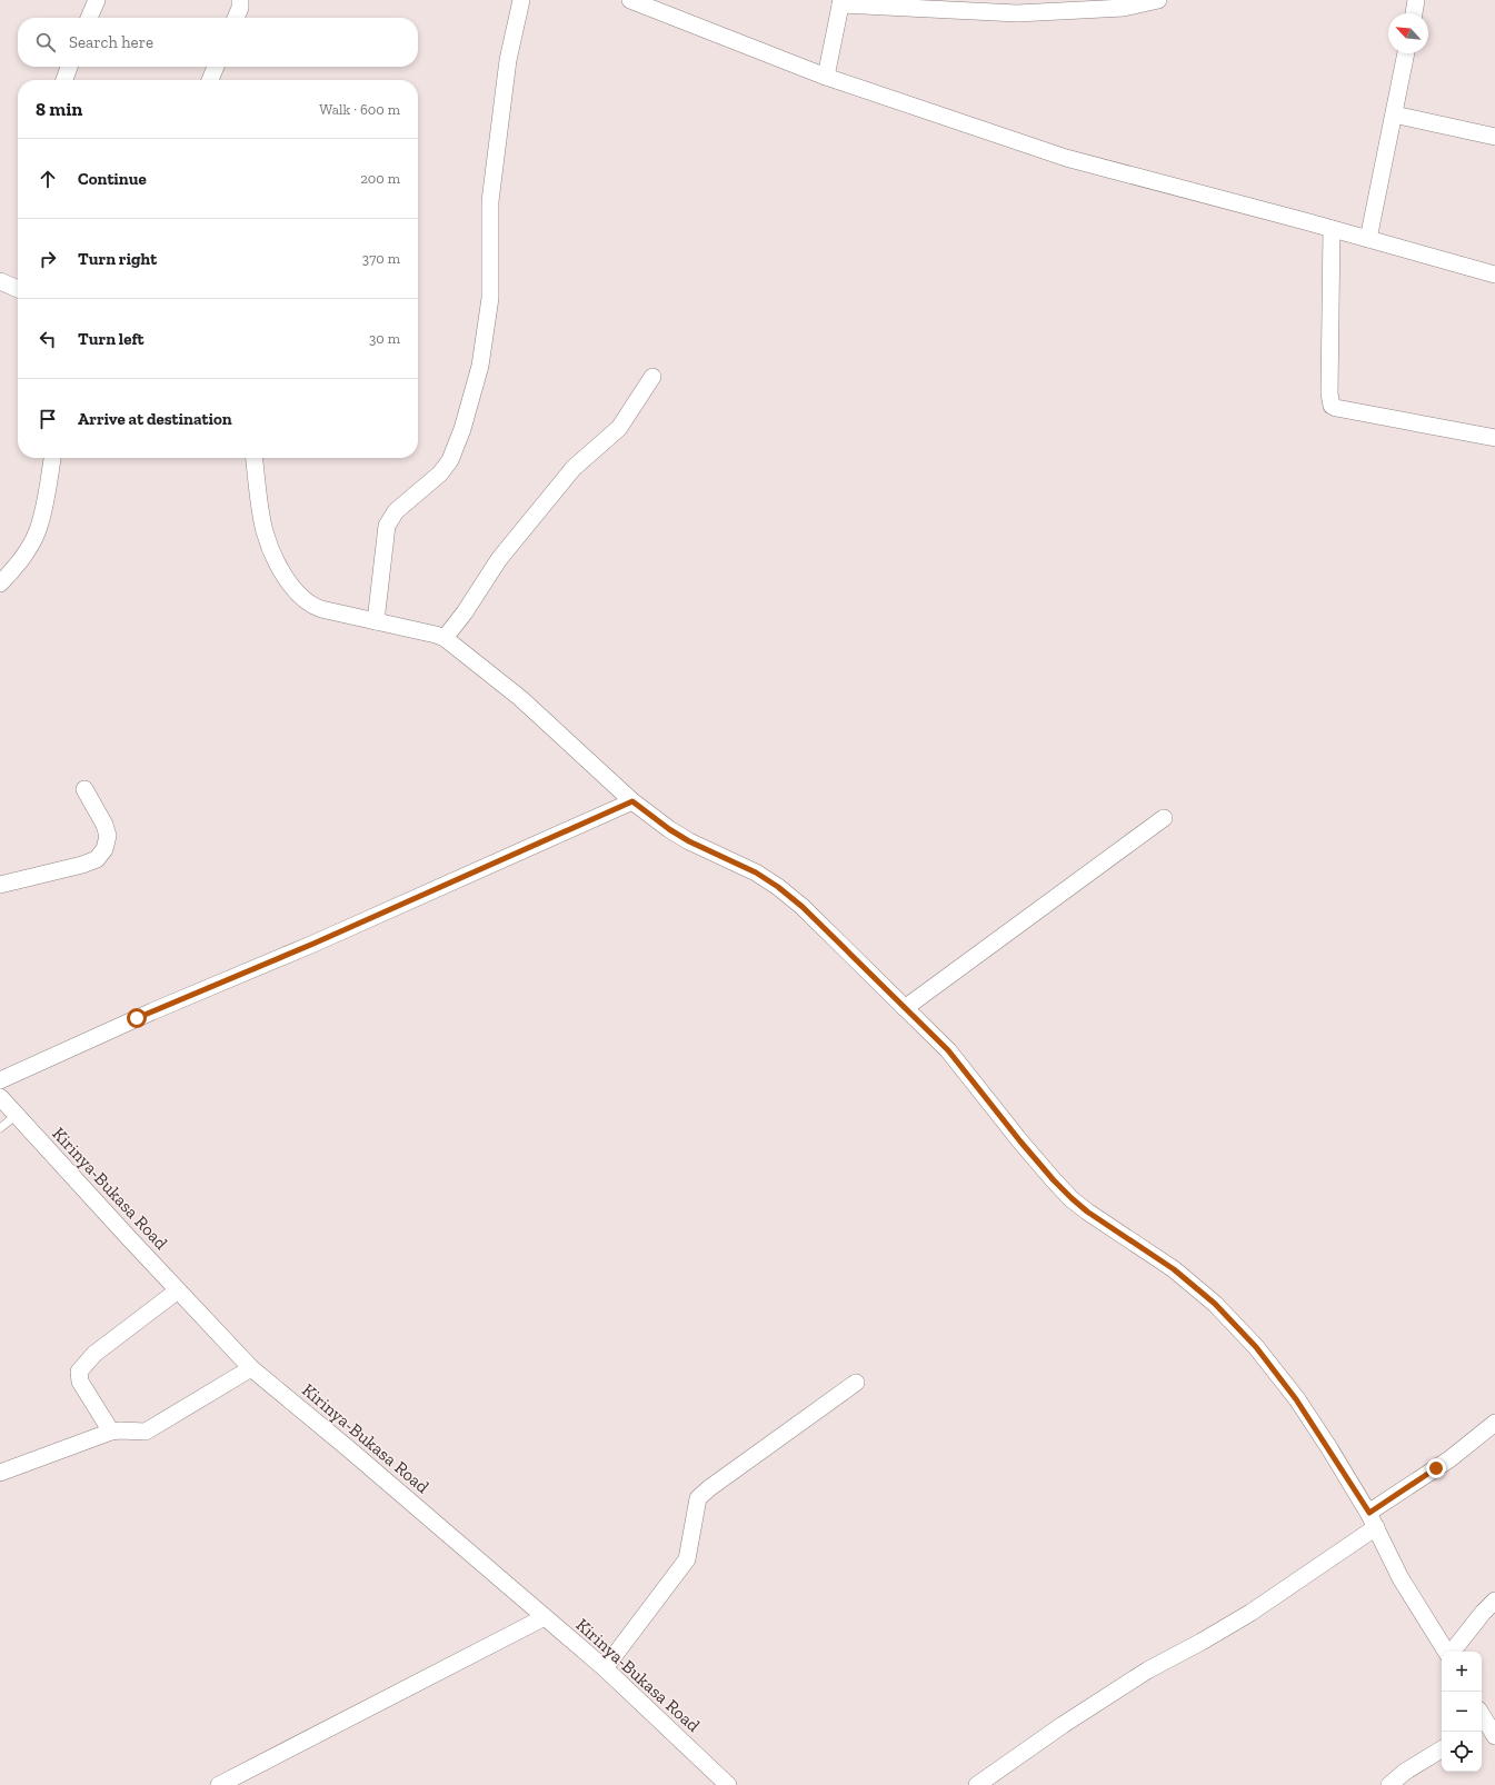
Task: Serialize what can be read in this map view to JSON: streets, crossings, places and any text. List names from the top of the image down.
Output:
{
  "streets": {
    "street": ["Kirinya-Bukasa Road"]
  },
  "north": "top left",
  "page": {
    "search": "Search here",
    "heading": ["8 min", "Walk · 600 m"],
    "list": [
      ["Continue", "200 m"],
      ["Turn right", "370 m"],
      ["Turn left", "30 m"],
      "Arrive at destination"
    ],
    "map_buttons": ["+", "−"]
  }
}
